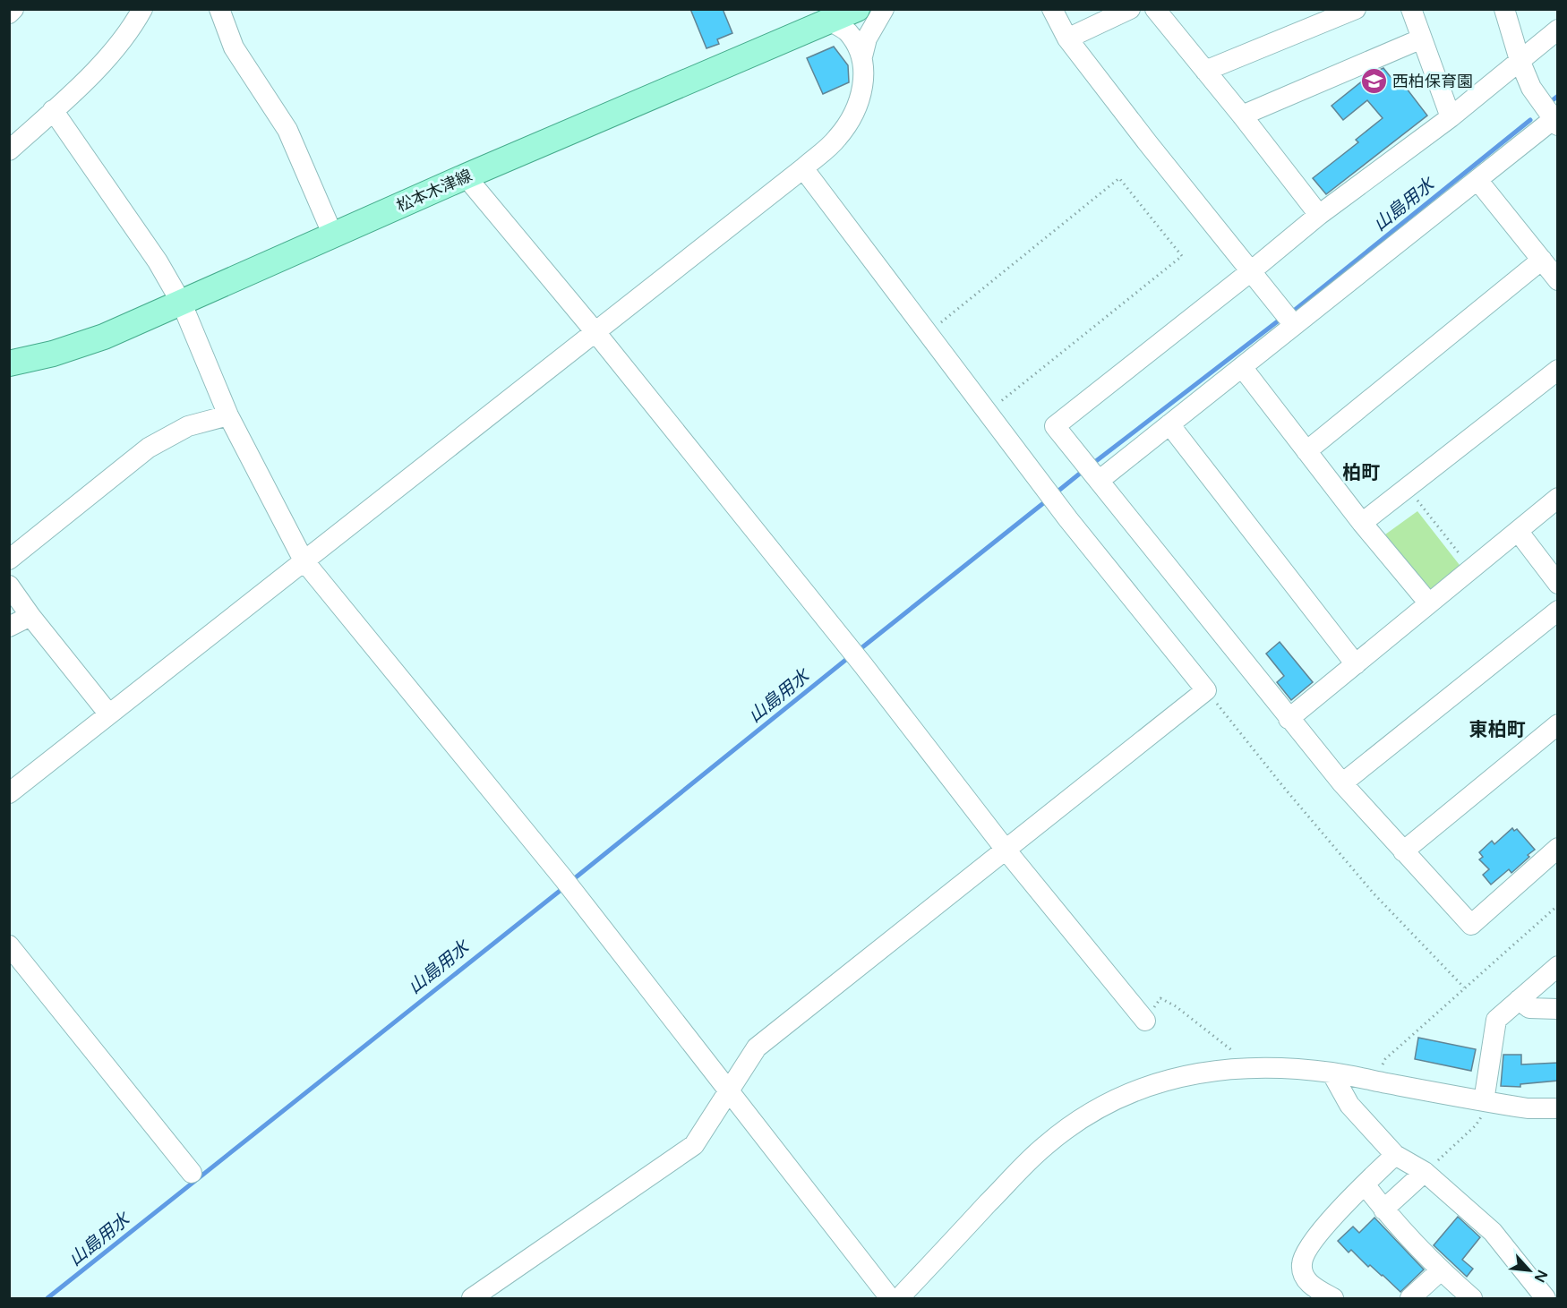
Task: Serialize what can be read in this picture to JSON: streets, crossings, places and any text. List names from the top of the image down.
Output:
{
  "streets": {
    "main road": ["松本木津線"]
  },
  "districts": ["柏町", "東柏町"],
  "water": ["山島用水"],
  "places": {
    "school or university": ["西柏保育園"]
  },
  "north": "bottom right"
}
